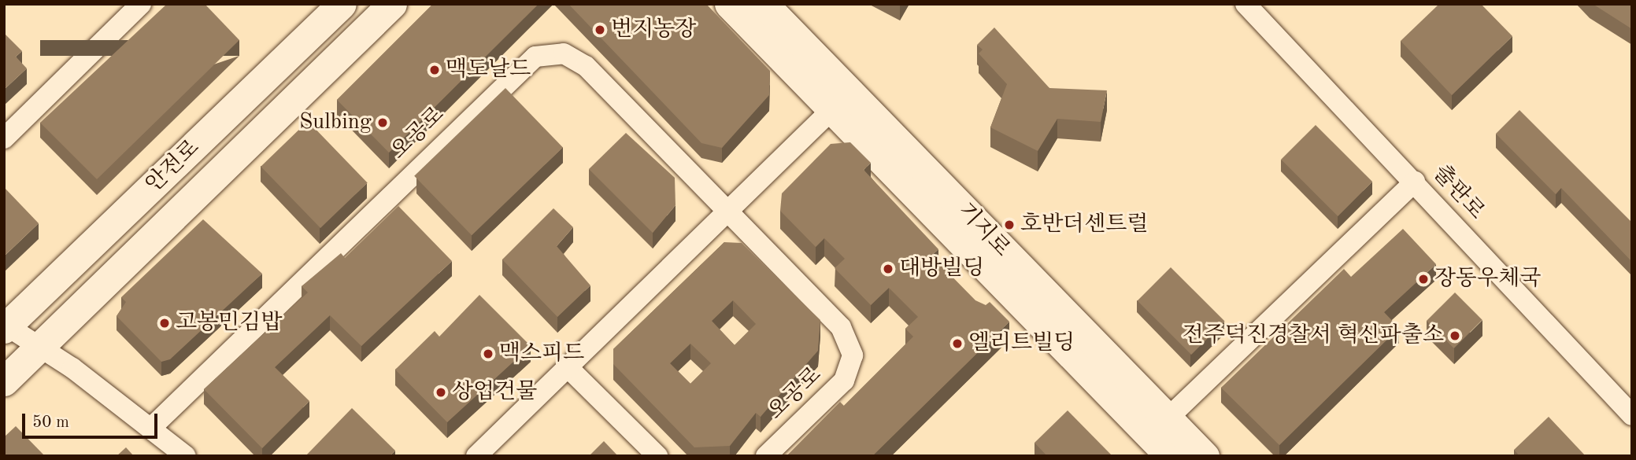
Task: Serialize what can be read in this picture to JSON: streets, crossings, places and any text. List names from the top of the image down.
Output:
{
  "streets": {
    "street": [
      "오공로",
      "안전로",
      "출판로",
      "기지로"
    ]
  },
  "places": [
    "번지농장",
    "맥도날드",
    "Sulbing",
    "호반더센트럴",
    "대방빌딩",
    "장동우체국",
    "고봉민김밥",
    "전주덕진경찰서 혁신파출소",
    "엘리트빌딩",
    "맥스피드",
    "상업건물"
  ],
  "scale_bar": "50 m"
}
